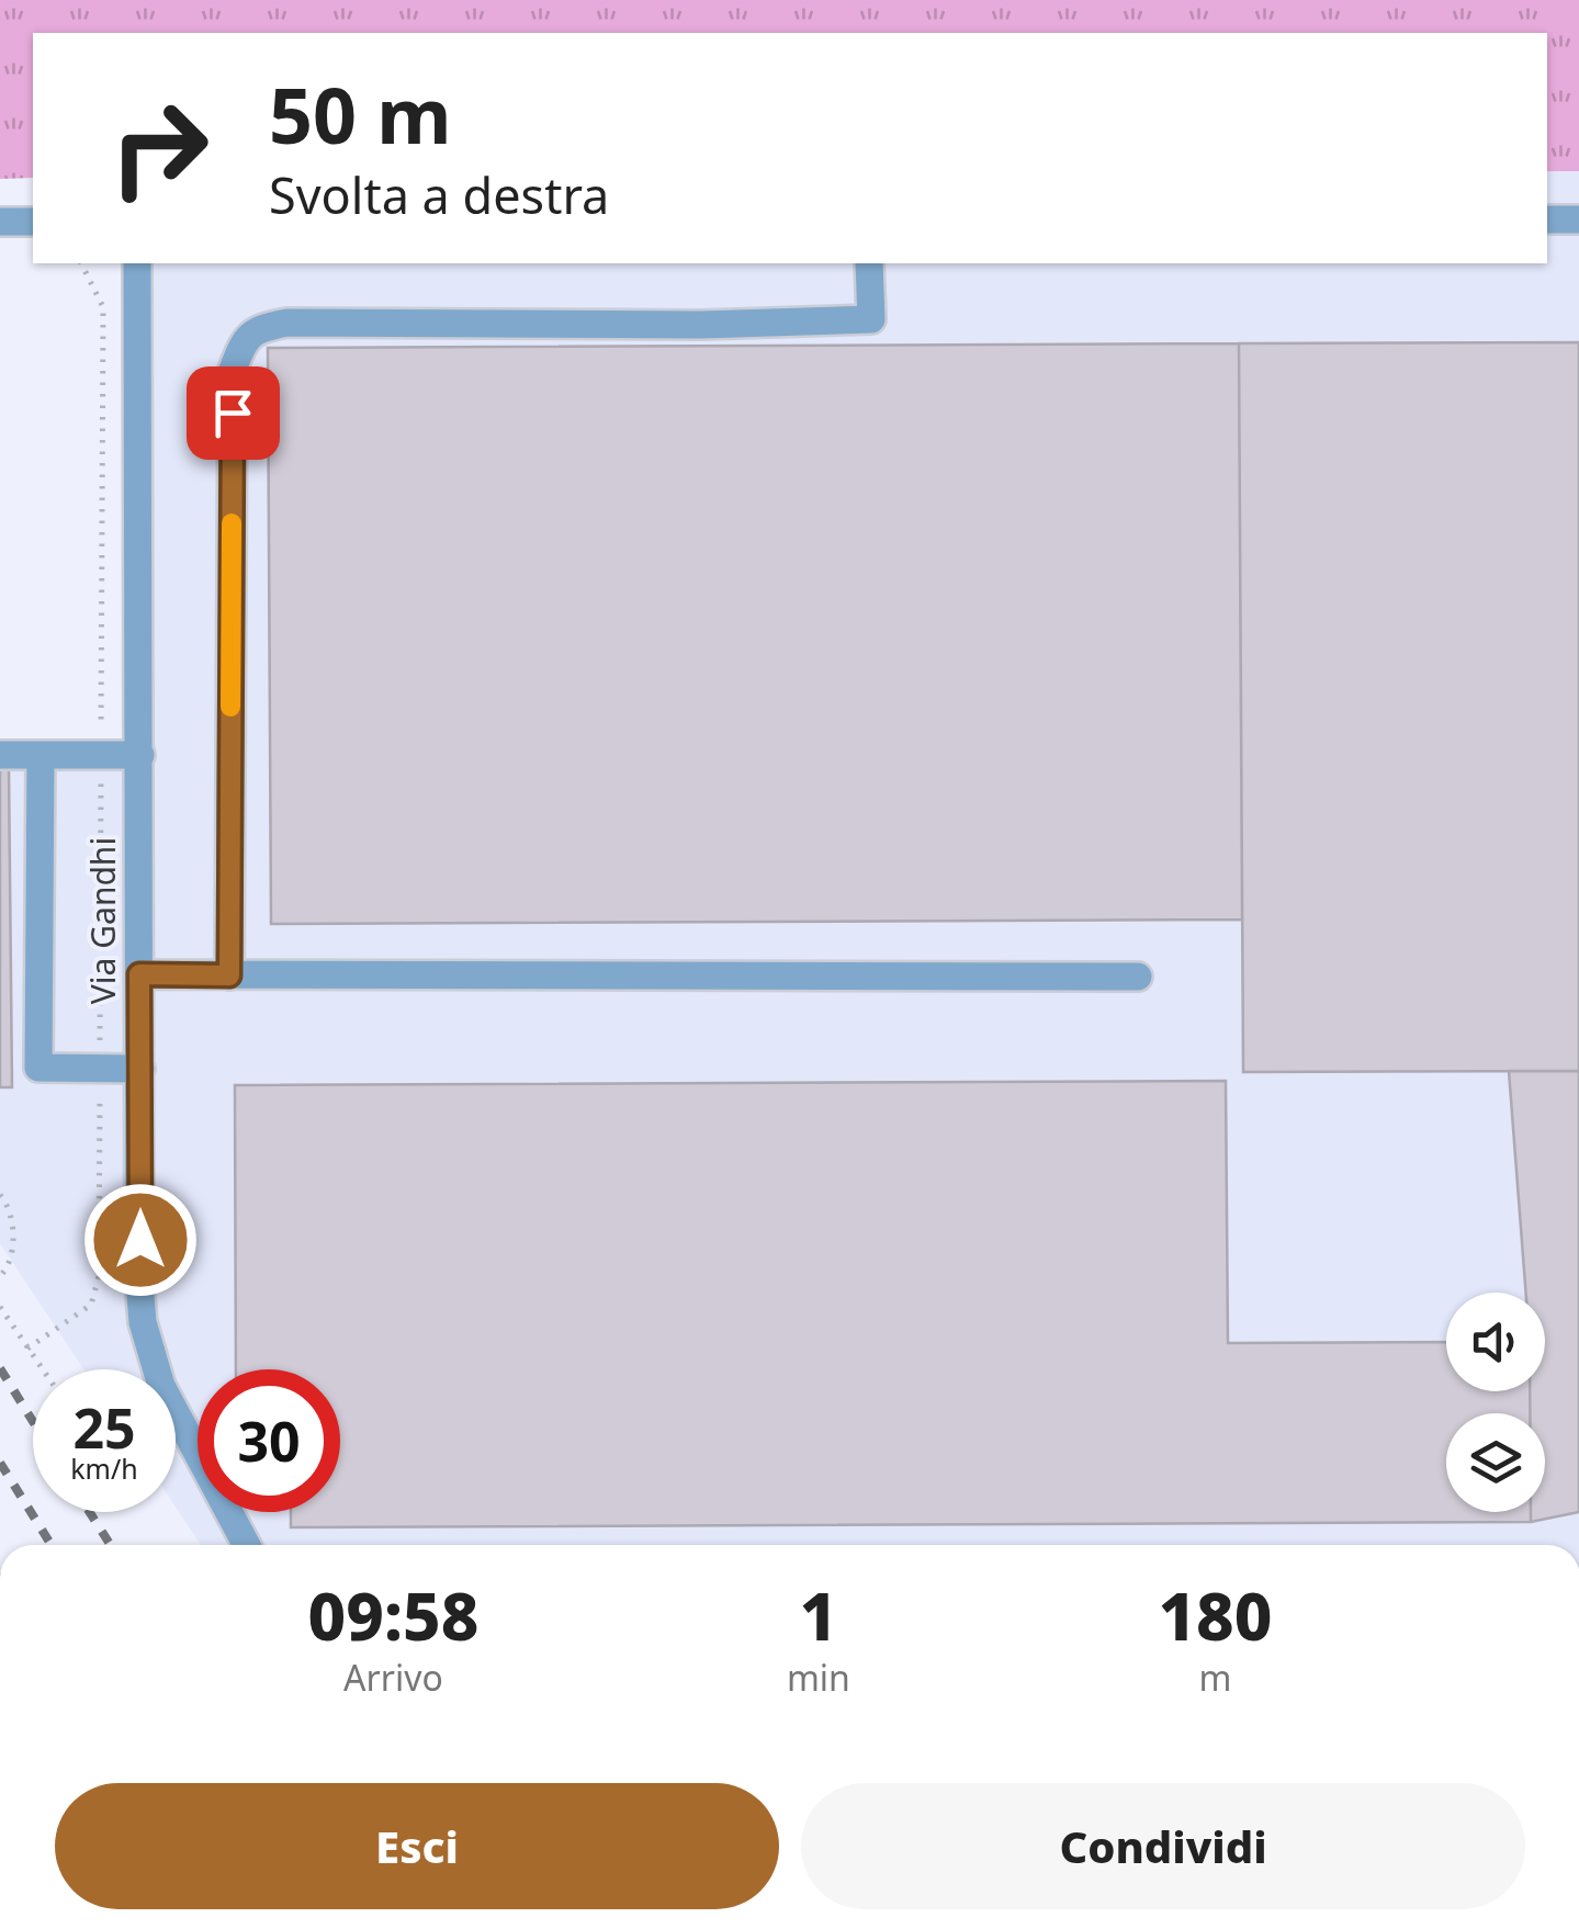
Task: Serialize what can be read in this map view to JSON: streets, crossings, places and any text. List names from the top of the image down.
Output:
{
  "streets": {
    "street": ["Via Gandhi"]
  },
  "page": {
    "turn": ["50 m", "Svolta a destra"],
    "speed": "25 km/h",
    "limit": "30",
    "eta": [
      "09:58",
      "Arrivo",
      "1",
      "min",
      "180",
      "m"
    ],
    "buttons": ["Esci", "Condividi"]
  }
}
